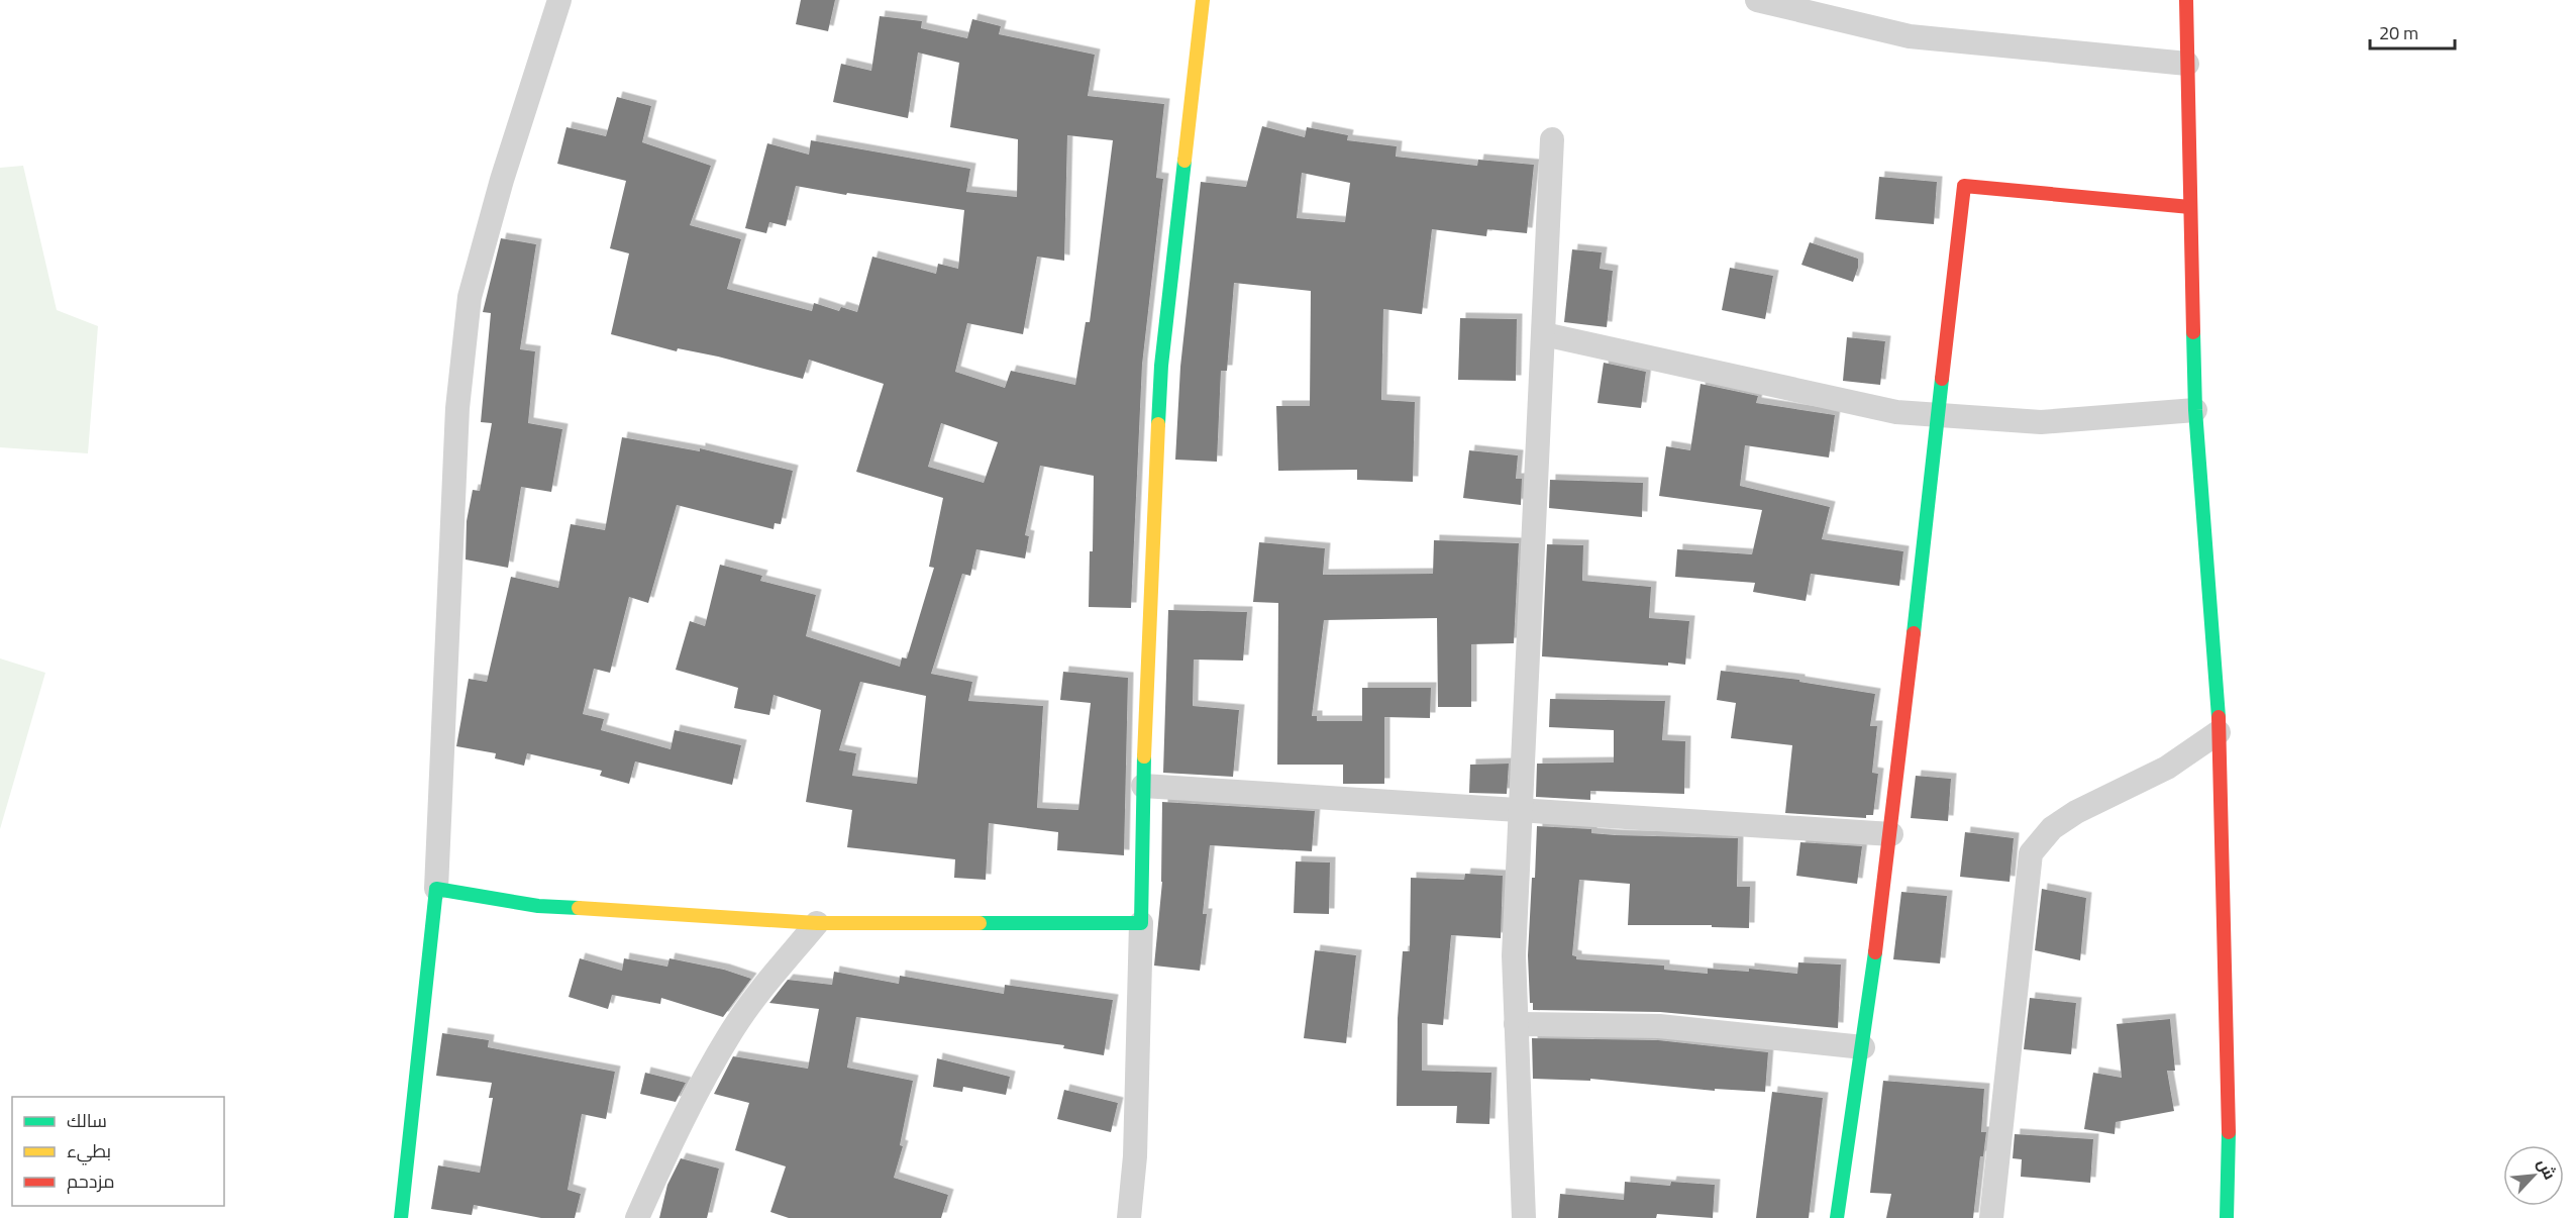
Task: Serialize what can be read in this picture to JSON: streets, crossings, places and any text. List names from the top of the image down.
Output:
{
  "legend": ["سالك", "بطيء", "مزدحم"],
  "scale_bar": "20 m",
  "north": "top right"
}
